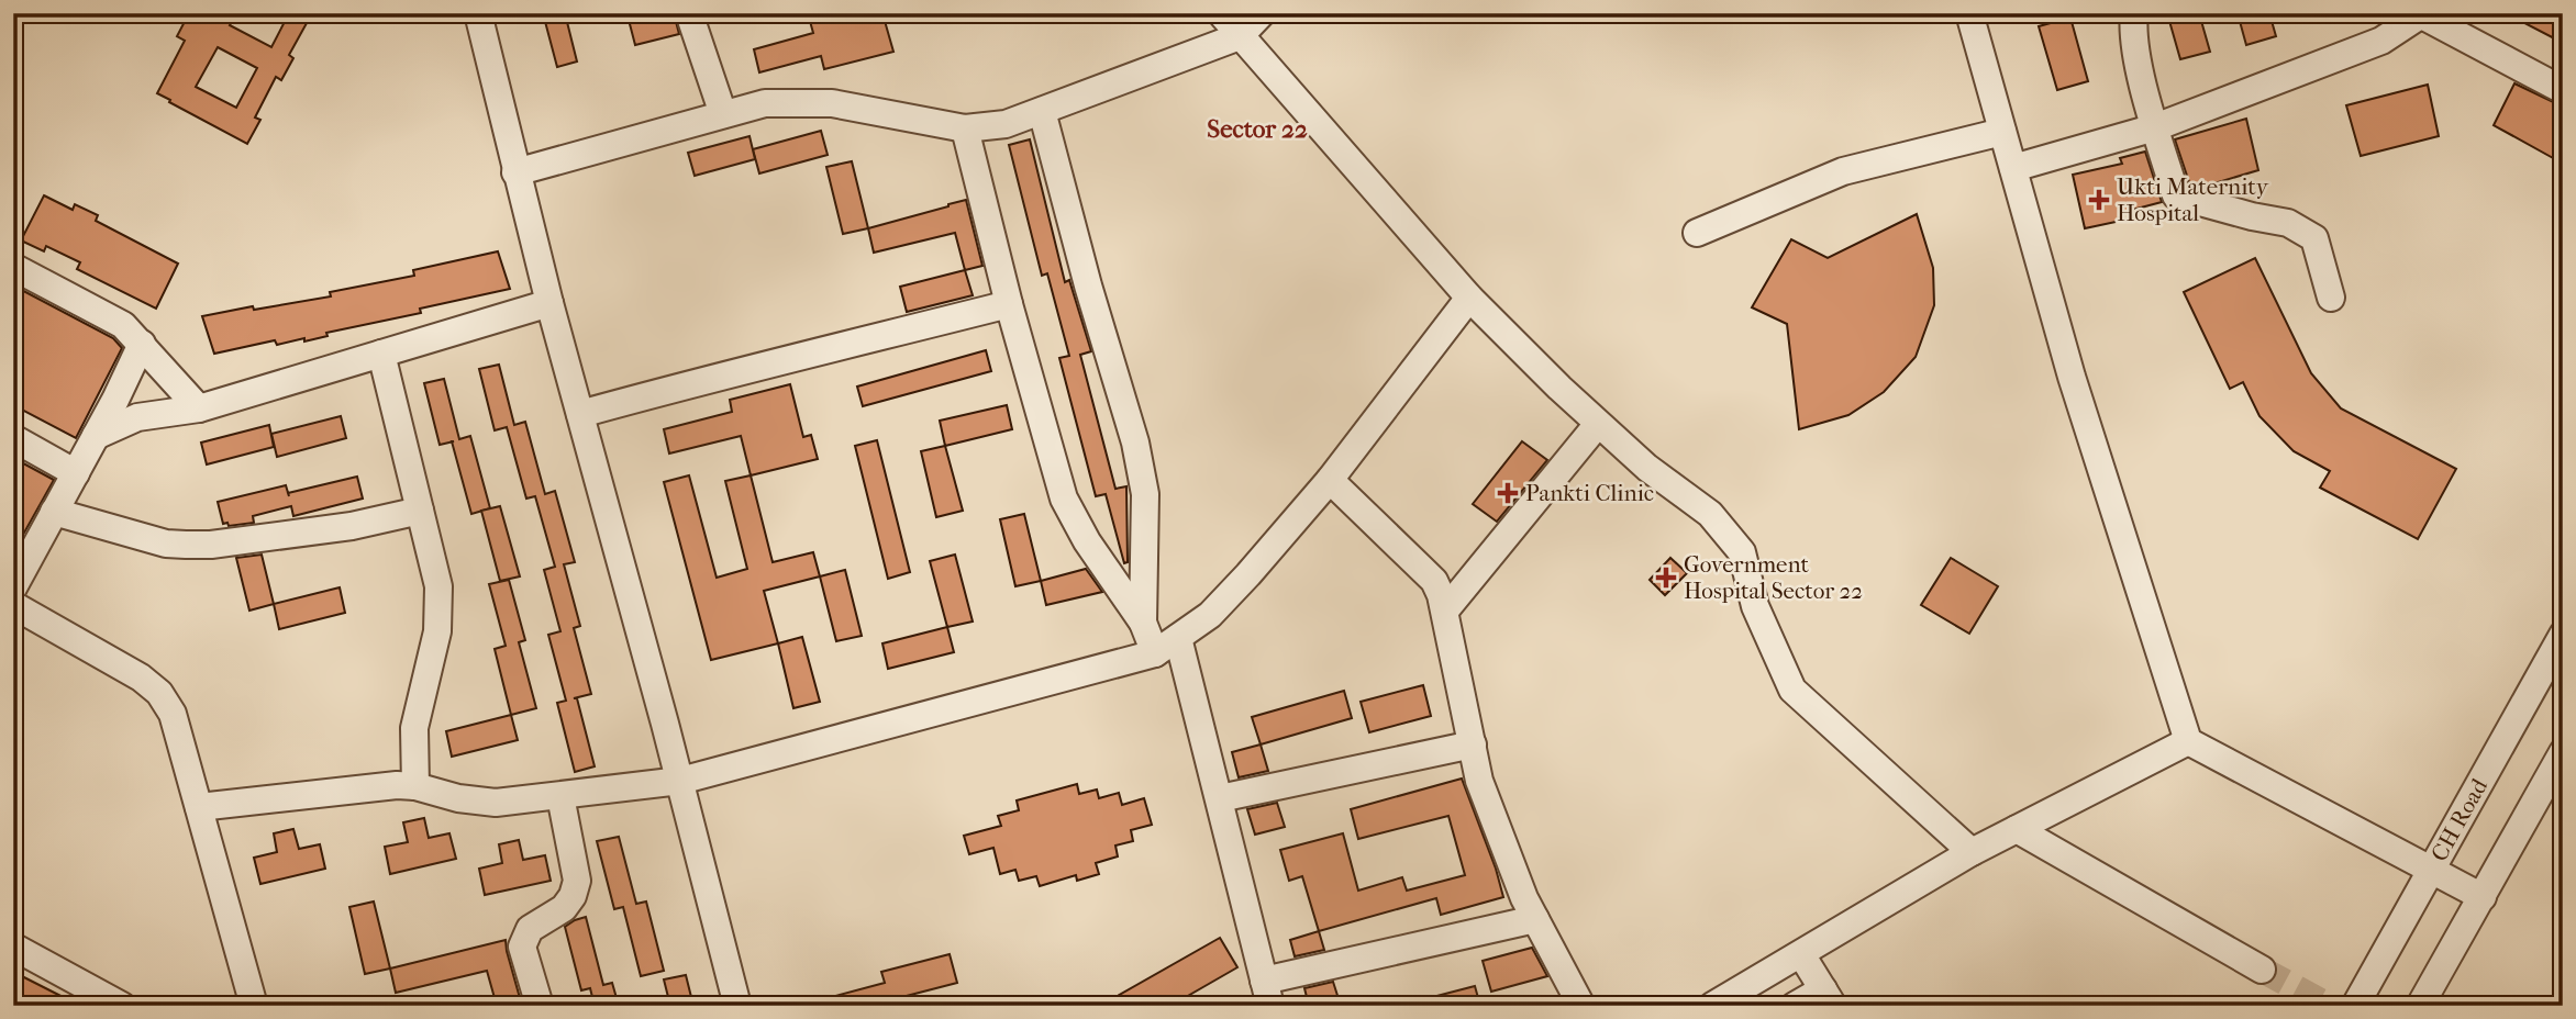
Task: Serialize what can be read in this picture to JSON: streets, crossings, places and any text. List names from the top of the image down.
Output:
{
  "streets": {
    "street": ["CH Road"]
  },
  "districts": ["Sector 22"],
  "places": {
    "health": ["Ukti Maternity Hospital", "Pankti Clinic", "Government Hospital Sector 22"]
  }
}
